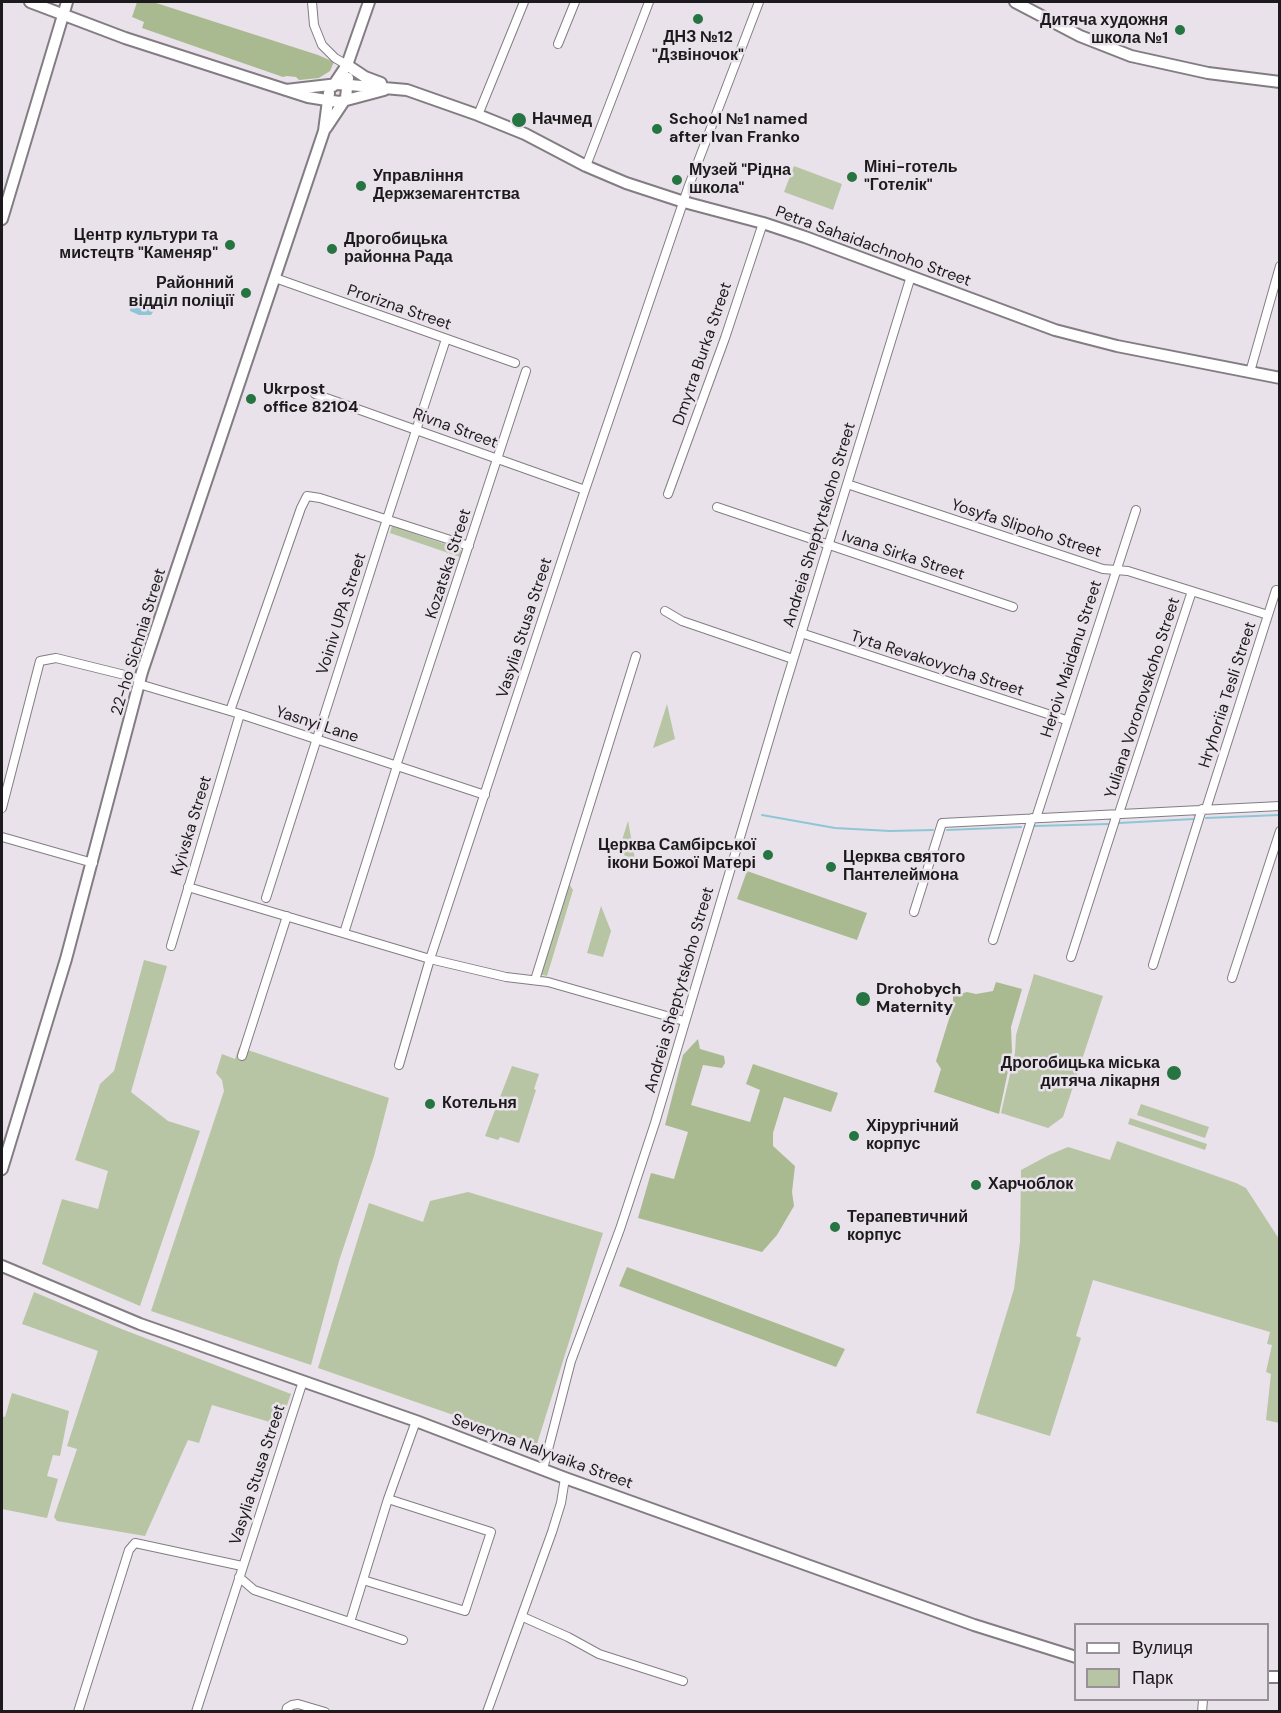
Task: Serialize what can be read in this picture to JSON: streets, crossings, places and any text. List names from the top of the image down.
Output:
{
  "streets": {
    "street": [
      "Petra Sahaidachnoho Street",
      "Prorizna Street",
      "Dmytra Burka Street",
      "Rivna Street",
      "Andreia Sheptytskoho Street",
      "Yosyfa Slipoho Street",
      "Ivana Sirka Street",
      "Kozatska Street",
      "Voiniv UPA Street",
      "Vasylia Stusa Street",
      "22-ho Sichnia Street",
      "Heroiv Maidanu Street",
      "Tyta Revakovycha Street",
      "Hryhoriia Tesli Street",
      "Yuliana Voronovskoho Street",
      "Yasnyi Lane",
      "Kyivska Street",
      "Severyna Nalyvaika Street"
    ]
  },
  "crossings": [
    ["Petra Sahaidachnoho Street", "Dmytra Burka Street"],
    ["Petra Sahaidachnoho Street", "Andreia Sheptytskoho Street"],
    ["Petra Sahaidachnoho Street", "Vasylia Stusa Street"],
    ["Prorizna Street", "Voiniv UPA Street"],
    ["Prorizna Street", "22-ho Sichnia Street"],
    ["Rivna Street", "Kozatska Street"],
    ["Rivna Street", "Voiniv UPA Street"],
    ["Rivna Street", "Vasylia Stusa Street"],
    ["Andreia Sheptytskoho Street", "Yosyfa Slipoho Street"],
    ["Andreia Sheptytskoho Street", "Ivana Sirka Street"],
    ["Andreia Sheptytskoho Street", "Tyta Revakovycha Street"],
    ["Andreia Sheptytskoho Street", "Severyna Nalyvaika Street"],
    ["Yosyfa Slipoho Street", "Heroiv Maidanu Street"],
    ["Yosyfa Slipoho Street", "Hryhoriia Tesli Street"],
    ["Yosyfa Slipoho Street", "Yuliana Voronovskoho Street"],
    ["Kozatska Street", "Yasnyi Lane"],
    ["Voiniv UPA Street", "Yasnyi Lane"],
    ["Vasylia Stusa Street", "Yasnyi Lane"],
    ["Vasylia Stusa Street", "Severyna Nalyvaika Street"],
    ["22-ho Sichnia Street", "Yasnyi Lane"],
    ["Heroiv Maidanu Street", "Tyta Revakovycha Street"],
    ["Yasnyi Lane", "Kyivska Street"]
  ],
  "places": [
    "ДНЗ №12 \"Дзвіночок\"",
    "Дитяча художня школа №1",
    "Начмед",
    "School №1 named after Ivan Franko",
    "Міні-готель \"Готелік\"",
    "Музей \"Рідна школа\"",
    "Управління Держземагентства",
    "Центр культури та мистецтв \"Каменяр\"",
    "Дрогобицька районна Рада",
    "Районний відділ поліції",
    "Ukrpost office 82104",
    "Церква Самбірської ікони Божої Матері",
    "Церква святого Пантелеймона",
    "Drohobych Maternity",
    "Дрогобицька міська дитяча лікарня",
    "Котельня",
    "Хірургічний корпус",
    "Харчоблок",
    "Терапевтичний корпус"
  ],
  "legend": ["Вулиця", "Парк"]
}
